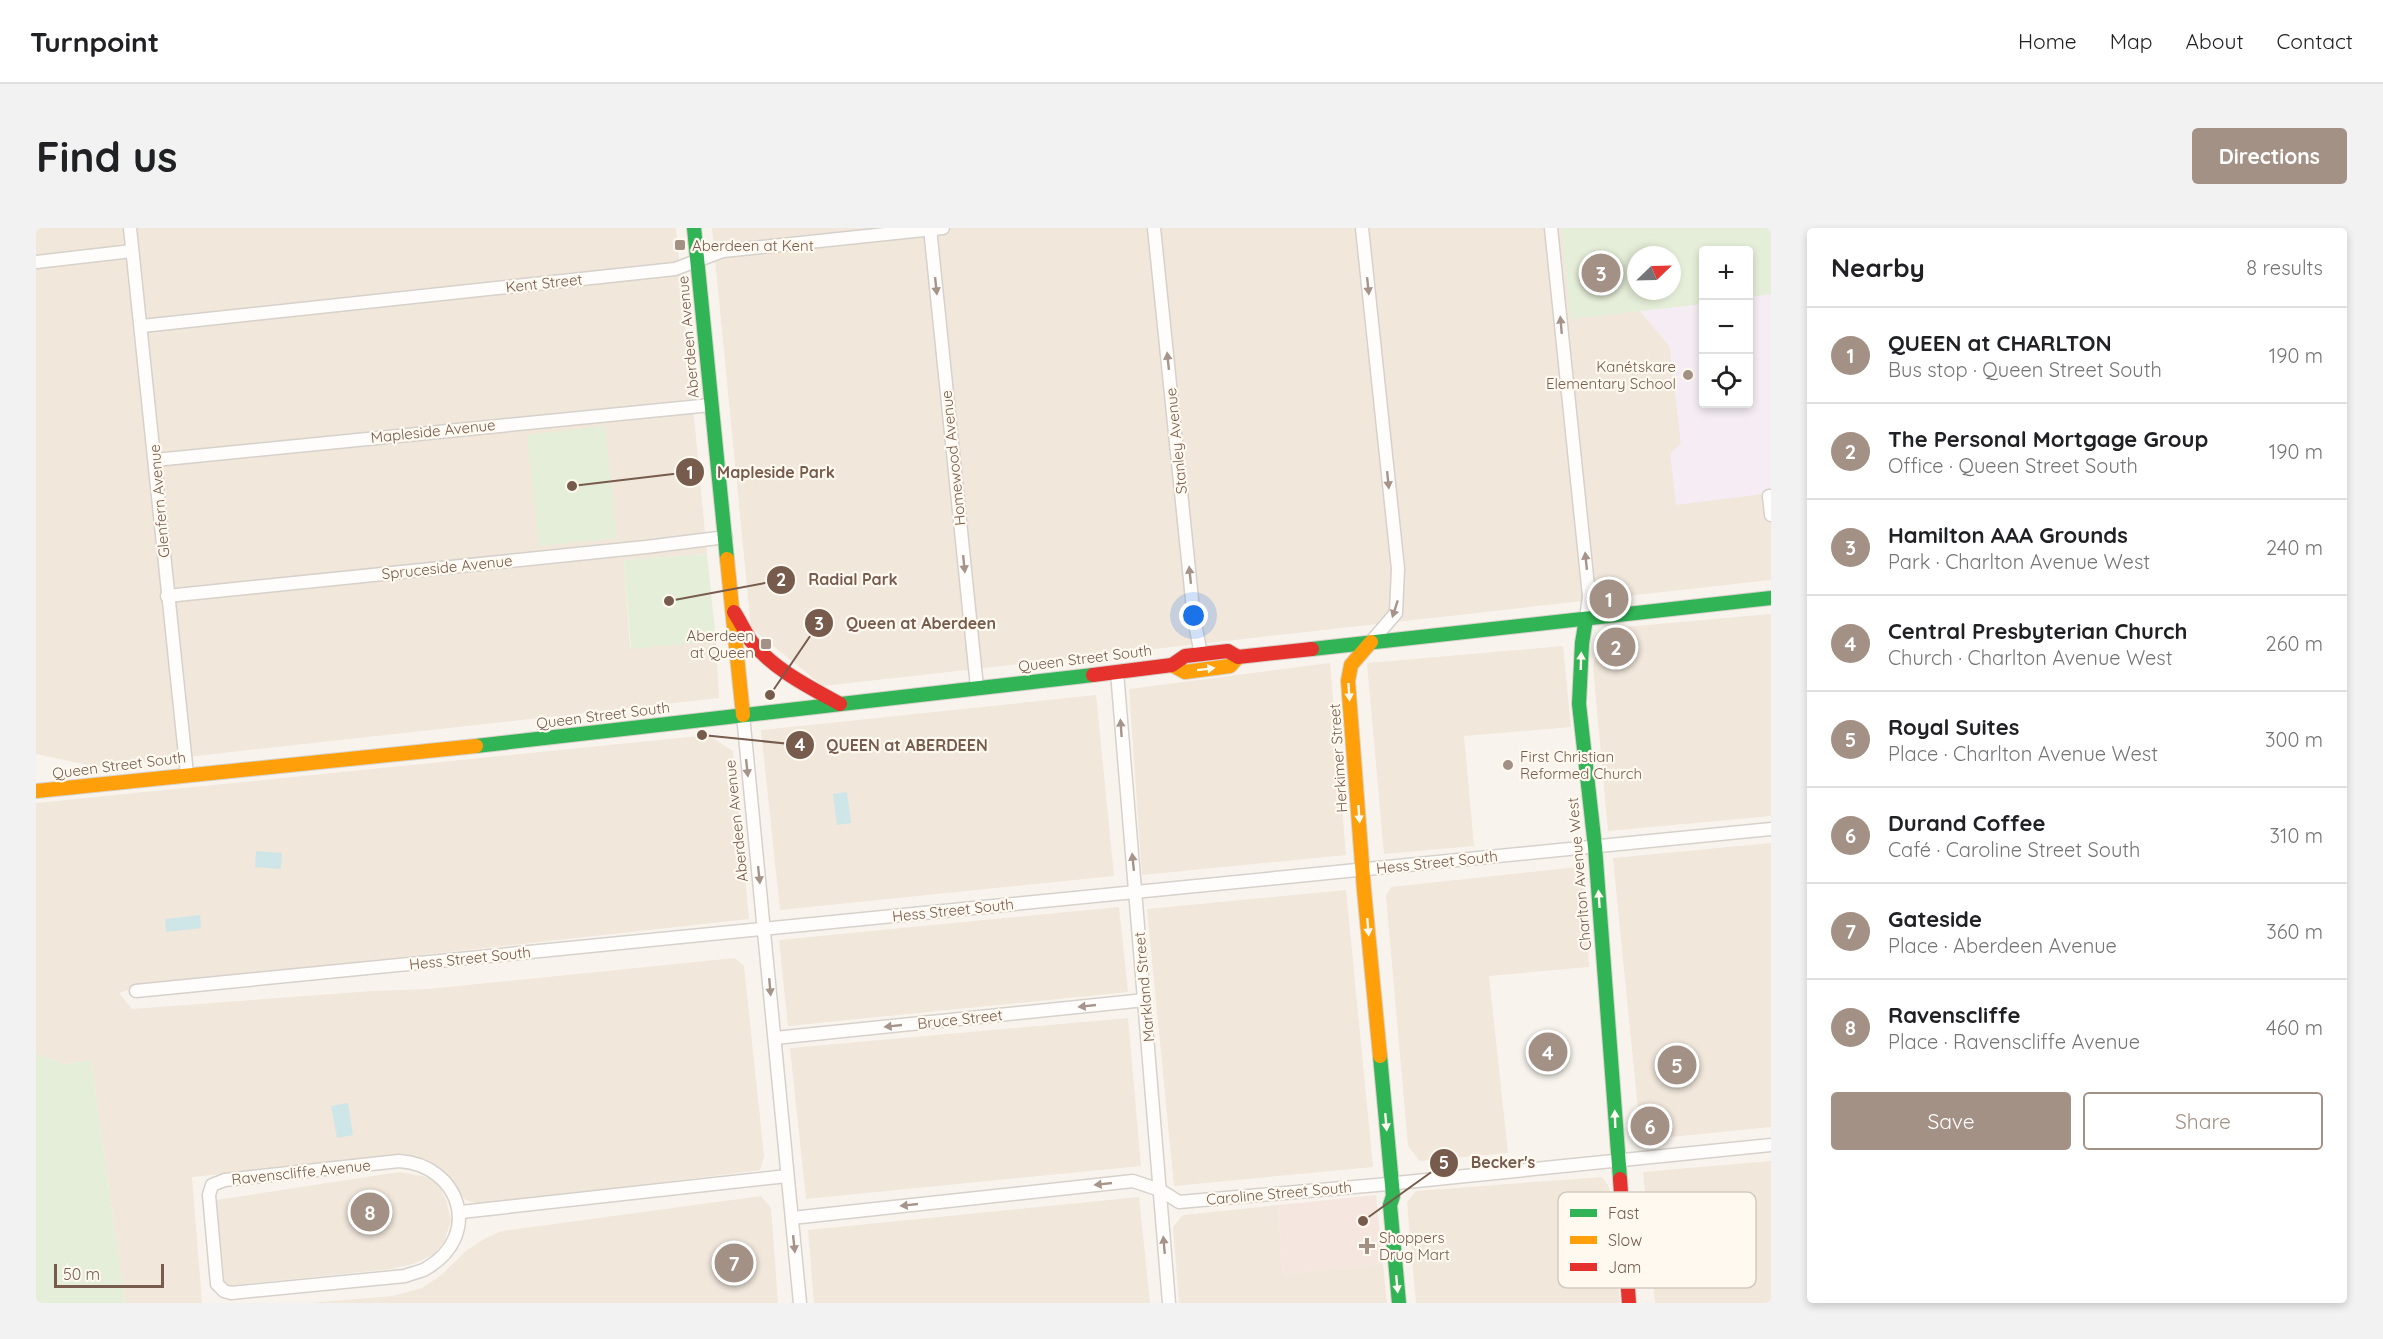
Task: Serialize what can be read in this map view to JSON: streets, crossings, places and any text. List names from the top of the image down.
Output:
{
  "streets": {
    "main road": [
      "Aberdeen Avenue",
      "Queen Street South",
      "Herkimer Street",
      "Charlton Avenue West"
    ],
    "street": [
      "Kent Street",
      "Mapleside Avenue",
      "Stanley Avenue",
      "Homewood Avenue",
      "Glenfern Avenue",
      "Spruceside Avenue",
      "Hess Street South",
      "Markland Street",
      "Bruce Street",
      "Ravenscliffe Avenue",
      "Caroline Street South"
    ]
  },
  "crossings": [
    ["Kent Street", "Aberdeen Avenue"],
    ["Kent Street", "Homewood Avenue"],
    ["Kent Street", "Glenfern Avenue"],
    ["Aberdeen Avenue", "Mapleside Avenue"],
    ["Aberdeen Avenue", "Spruceside Avenue"],
    ["Aberdeen Avenue", "Queen Street South"],
    ["Aberdeen Avenue", "Hess Street South"],
    ["Aberdeen Avenue", "Bruce Street"],
    ["Aberdeen Avenue", "Caroline Street South"],
    ["Mapleside Avenue", "Glenfern Avenue"],
    ["Stanley Avenue", "Queen Street South"],
    ["Homewood Avenue", "Queen Street South"],
    ["Glenfern Avenue", "Spruceside Avenue"],
    ["Glenfern Avenue", "Queen Street South"],
    ["Queen Street South", "Herkimer Street"],
    ["Queen Street South", "Charlton Avenue West"],
    ["Queen Street South", "Markland Street"],
    ["Herkimer Street", "Hess Street South"],
    ["Herkimer Street", "Caroline Street South"],
    ["Hess Street South", "Charlton Avenue West"],
    ["Hess Street South", "Markland Street"],
    ["Charlton Avenue West", "Caroline Street South"],
    ["Markland Street", "Bruce Street"],
    ["Markland Street", "Caroline Street South"]
  ],
  "one_way": [
    "Aberdeen Avenue",
    "Stanley Avenue",
    "Homewood Avenue",
    "Herkimer Street",
    "Charlton Avenue West",
    "Markland Street",
    "Bruce Street",
    "Caroline Street South"
  ],
  "places": {
    "transit": ["Aberdeen at Kent", "Aberdeen at Queen"],
    "other": [
      "Kanétskare Elementary School",
      "Mapleside Park",
      "Radial Park",
      "Queen at Aberdeen",
      "QUEEN at ABERDEEN",
      "First Christian Reformed Church",
      "Becker's"
    ],
    "health": ["Shoppers Drug Mart"]
  },
  "legend": ["Fast", "Slow", "Jam"],
  "scale_bar": "50 m",
  "north": "top right",
  "page": {
    "header": "Turnpoint",
    "nav": [
      "Home",
      "Map",
      "About",
      "Contact"
    ],
    "buttons": [
      "Directions",
      ["Save", "Share"]
    ],
    "title": "Find us",
    "heading": ["Nearby", "8 results"],
    "map_buttons": ["+", "−"],
    "pins": [
      "3",
      "1",
      "2",
      "4",
      "5",
      "6",
      "8",
      "7"
    ],
    "list": [
      {
        "mark": "1",
        "name": "QUEEN at CHARLTON",
        "note": "Bus stop · Queen Street South",
        "value": "190 m"
      },
      {
        "mark": "2",
        "name": "The Personal Mortgage Group",
        "note": "Office · Queen Street South",
        "value": "190 m"
      },
      {
        "mark": "3",
        "name": "Hamilton AAA Grounds",
        "note": "Park · Charlton Avenue West",
        "value": "240 m"
      },
      {
        "mark": "4",
        "name": "Central Presbyterian Church",
        "note": "Church · Charlton Avenue West",
        "value": "260 m"
      },
      {
        "mark": "5",
        "name": "Royal Suites",
        "note": "Place · Charlton Avenue West",
        "value": "300 m"
      },
      {
        "mark": "6",
        "name": "Durand Coffee",
        "note": "Café · Caroline Street South",
        "value": "310 m"
      },
      {
        "mark": "7",
        "name": "Gateside",
        "note": "Place · Aberdeen Avenue",
        "value": "360 m"
      },
      {
        "mark": "8",
        "name": "Ravenscliffe",
        "note": "Place · Ravenscliffe Avenue",
        "value": "460 m"
      }
    ],
    "scale": "50 m"
  }
}
